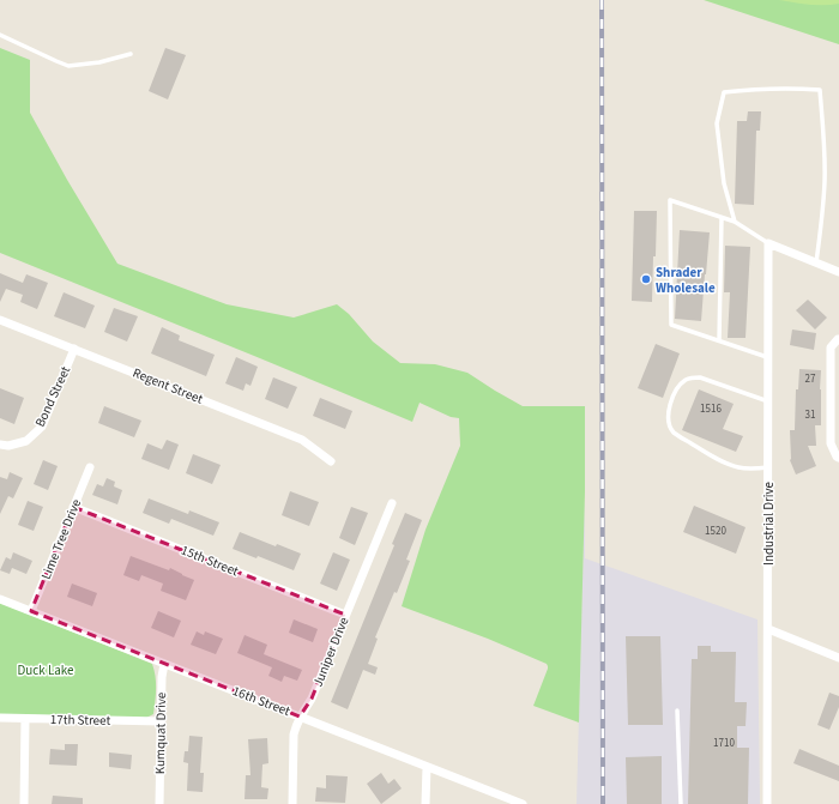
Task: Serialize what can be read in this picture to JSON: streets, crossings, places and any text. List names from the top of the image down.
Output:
{
  "streets": {
    "street": [
      "Regent Street",
      "Bond Street",
      "Industrial Drive",
      "Lime Tree Drive",
      "15th Street",
      "Juniper Drive",
      "16th Street",
      "17th Street",
      "Kumquat Drive"
    ]
  },
  "crossings": [
    ["Regent Street", "Bond Street"],
    ["Lime Tree Drive", "15th Street"],
    ["Lime Tree Drive", "16th Street"],
    ["15th Street", "Juniper Drive"],
    ["Juniper Drive", "16th Street"],
    ["16th Street", "Kumquat Drive"],
    ["17th Street", "Kumquat Drive"]
  ],
  "parks": ["Duck Lake"],
  "places": ["Shrader Wholesale"],
  "house_numbers": [
    "27",
    "1516",
    "31",
    "1520",
    "1710"
  ]
}
